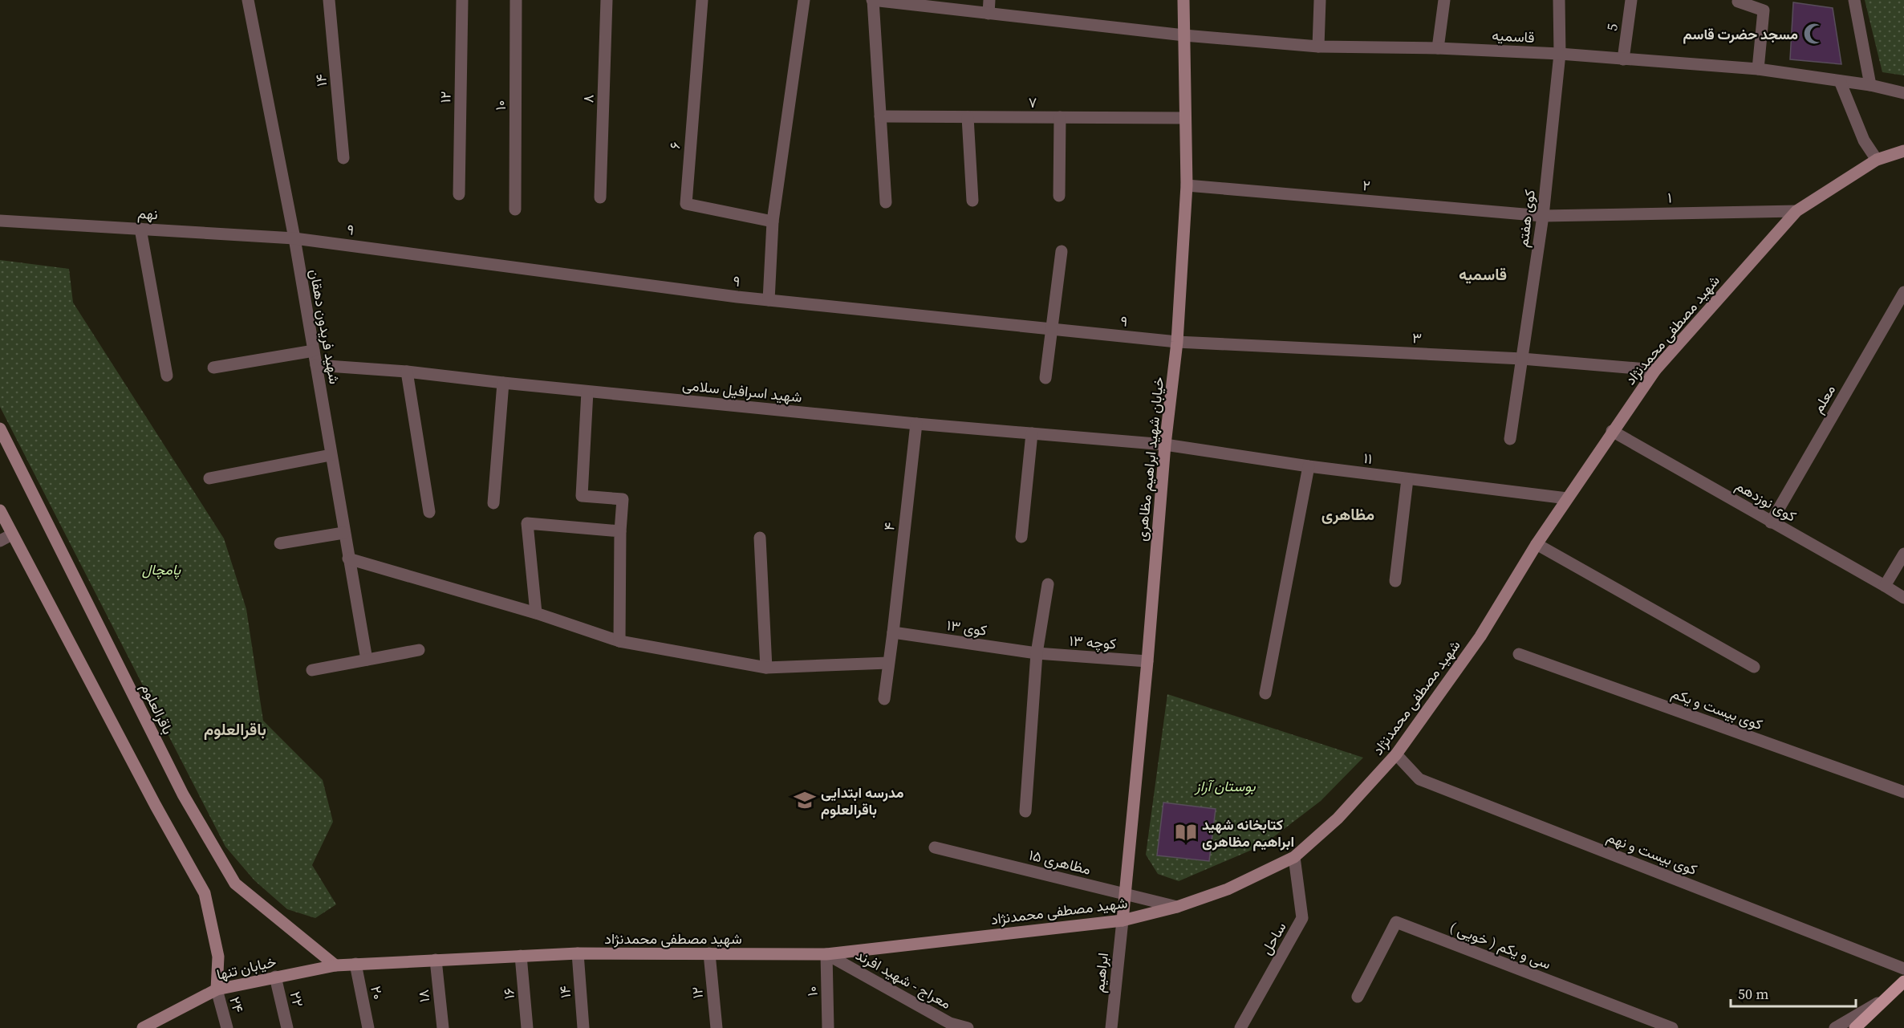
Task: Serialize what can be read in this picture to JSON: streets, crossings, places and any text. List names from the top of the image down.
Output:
{
  "streets": {
    "main road": [
      "شهید مصطفی محمدنژاد",
      "خیابان شهید ابراهیم مظاهری",
      "باقرالعلوم",
      "خیابان تنها"
    ],
    "street": [
      "5",
      "قاسمیه",
      "۱۴",
      "۱۲",
      "۸",
      "۷",
      "۱۰",
      "۶",
      "۲",
      "۱",
      "نهم",
      "کوی هفتم",
      "۹",
      "شهید فریدون دهقان",
      "۳",
      "شهید اسرافیل سلامی",
      "معلم",
      "۱۱",
      "کوی نوزدهم",
      "۴",
      "کوی ۱۳",
      "کوچه ۱۳",
      "کوی بیست و یکم",
      "کوی بیست و نهم",
      "۱۵ مظاهری",
      "ساحل",
      "سی و یکم ( خویی )",
      "ابراهیم",
      "معراج - شهید افرند",
      "۲۰",
      "۱۶",
      "۱۸",
      "۲۲",
      "۲۴"
    ]
  },
  "crossings": [
    ["5", "قاسمیه"],
    ["قاسمیه", "کوی هفتم"],
    ["قاسمیه", "خیابان شهید ابراهیم مظاهری"],
    ["۱۴", "شهید مصطفی محمدنژاد"],
    ["۱۲", "شهید مصطفی محمدنژاد"],
    ["۷", "خیابان شهید ابراهیم مظاهری"],
    ["۱۰", "شهید مصطفی محمدنژاد"],
    ["۱۰", "معراج - شهید افرند"],
    ["۲", "۱"],
    ["۲", "کوی هفتم"],
    ["۲", "خیابان شهید ابراهیم مظاهری"],
    ["۱", "کوی هفتم"],
    ["۱", "شهید مصطفی محمدنژاد"],
    ["نهم", "۹"],
    ["نهم", "شهید فریدون دهقان"],
    ["کوی هفتم", "۳"],
    ["۹", "شهید فریدون دهقان"],
    ["۹", "۳"],
    ["۹", "خیابان شهید ابراهیم مظاهری"],
    ["شهید فریدون دهقان", "شهید اسرافیل سلامی"],
    ["شهید مصطفی محمدنژاد", "۳"],
    ["شهید مصطفی محمدنژاد", "۱۱"],
    ["شهید مصطفی محمدنژاد", "خیابان شهید ابراهیم مظاهری"],
    ["شهید مصطفی محمدنژاد", "کوی نوزدهم"],
    ["شهید مصطفی محمدنژاد", "باقرالعلوم"],
    ["شهید مصطفی محمدنژاد", "کوی بیست و نهم"],
    ["شهید مصطفی محمدنژاد", "۱۵ مظاهری"],
    ["شهید مصطفی محمدنژاد", "ساحل"],
    ["شهید مصطفی محمدنژاد", "خیابان تنها"],
    ["شهید مصطفی محمدنژاد", "ابراهیم"],
    ["شهید مصطفی محمدنژاد", "معراج - شهید افرند"],
    ["شهید مصطفی محمدنژاد", "۲۰"],
    ["شهید مصطفی محمدنژاد", "۱۶"],
    ["شهید مصطفی محمدنژاد", "۱۸"],
    ["۳", "خیابان شهید ابراهیم مظاهری"],
    ["شهید اسرافیل سلامی", "۱۱"],
    ["شهید اسرافیل سلامی", "خیابان شهید ابراهیم مظاهری"],
    ["شهید اسرافیل سلامی", "۴"],
    ["معلم", "کوی نوزدهم"],
    ["۱۱", "خیابان شهید ابراهیم مظاهری"],
    ["خیابان شهید ابراهیم مظاهری", "کوچه ۱۳"],
    ["خیابان شهید ابراهیم مظاهری", "۱۵ مظاهری"],
    ["خیابان شهید ابراهیم مظاهری", "ابراهیم"],
    ["۴", "کوی ۱۳"],
    ["کوی ۱۳", "کوچه ۱۳"],
    ["باقرالعلوم", "خیابان تنها"],
    ["خیابان تنها", "۲۲"],
    ["خیابان تنها", "۲۴"]
  ],
  "districts": ["قاسمیه", "مظاهری", "باقرالعلوم"],
  "parks": ["پامچال", "بوستان آراز"],
  "places": {
    "mosque": ["مسجد حضرت قاسم"],
    "school or university": ["مدرسه ابتدایی باقرالعلوم"],
    "library": ["کتابخانه شهید ابراهیم مظاهری"]
  },
  "scale_bar": "50 m"
}
